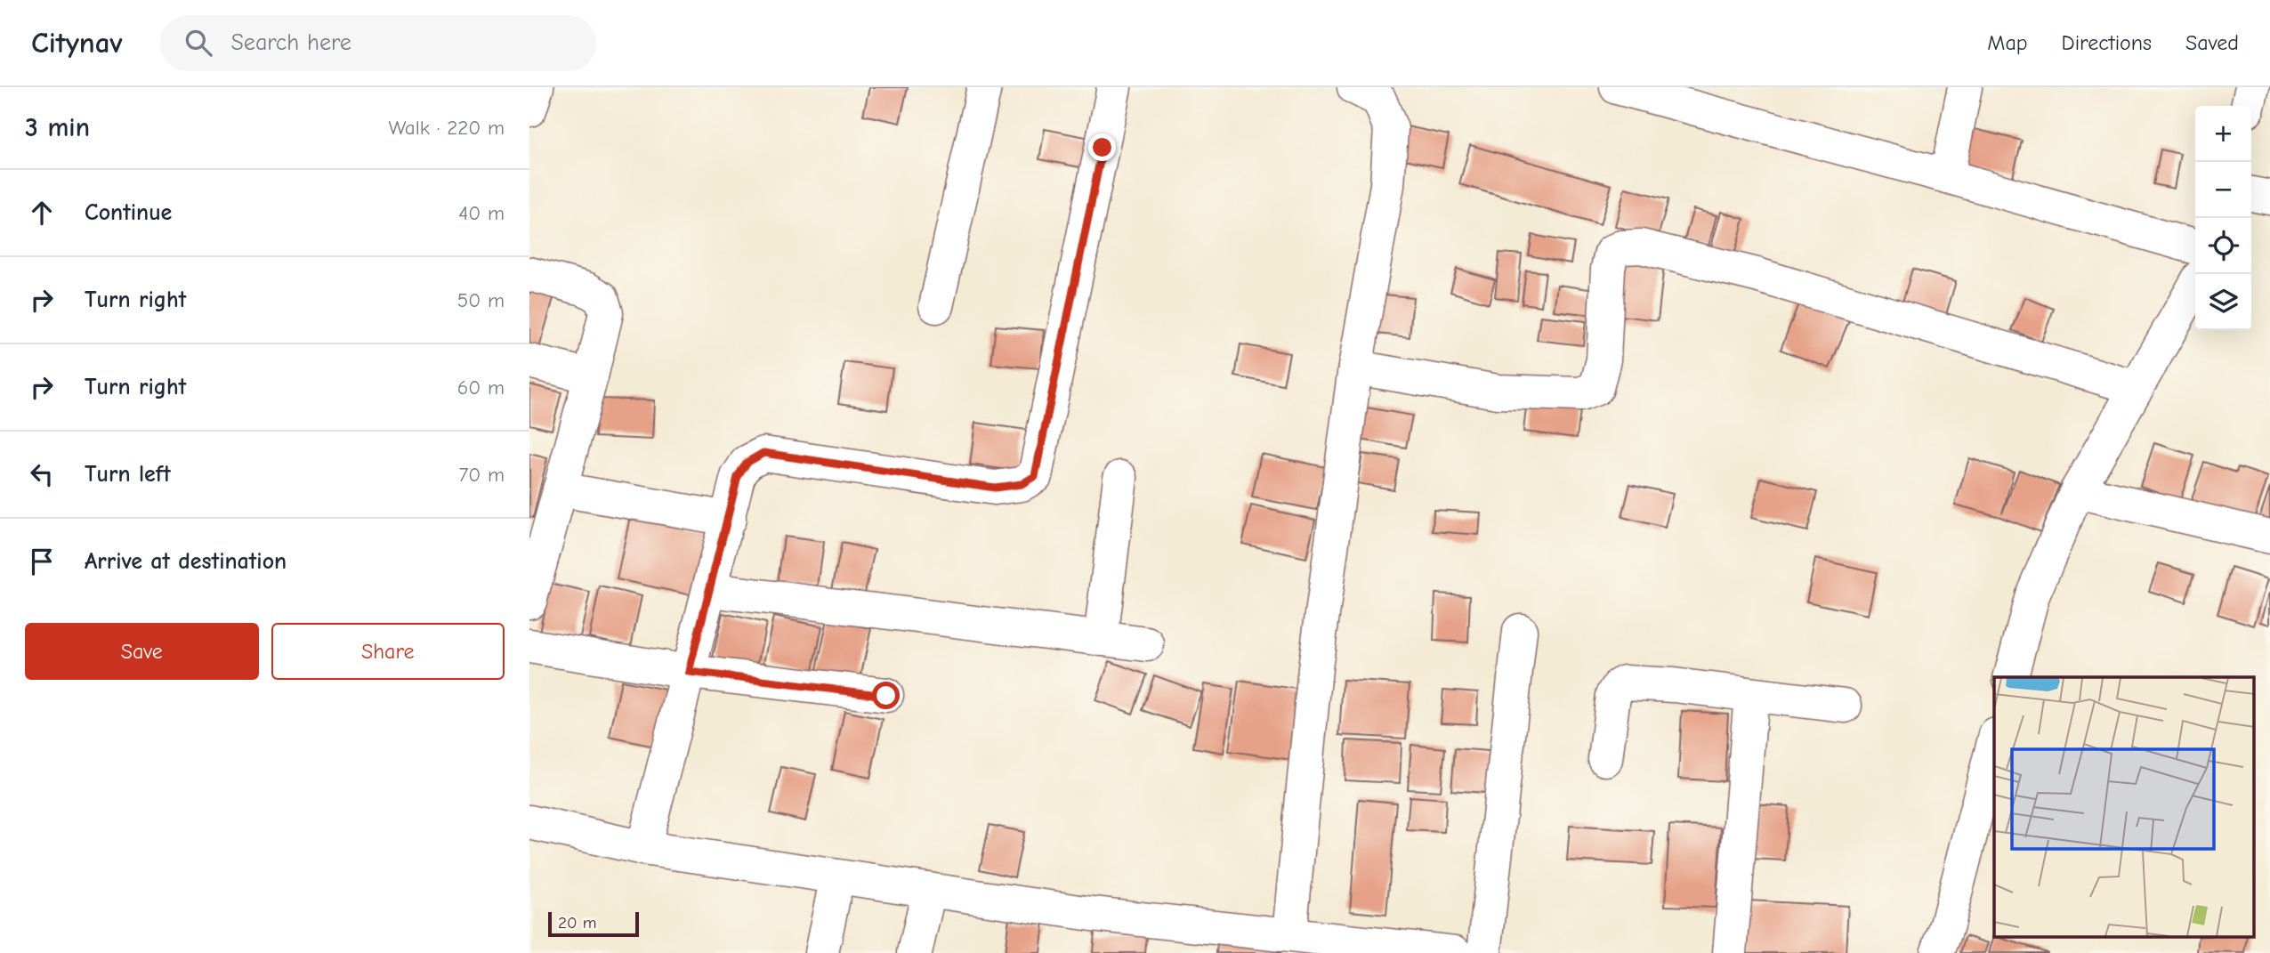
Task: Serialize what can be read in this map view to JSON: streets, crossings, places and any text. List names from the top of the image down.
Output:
{
  "scale_bar": "20 m",
  "page": {
    "header": "Citynav",
    "search": "Search here",
    "nav": ["Map", "Directions", "Saved"],
    "heading": ["3 min", "Walk · 220 m"],
    "map_buttons": ["+", "−"],
    "list": [
      ["Continue", "40 m"],
      ["Turn right", "50 m"],
      ["Turn right", "60 m"],
      ["Turn left", "70 m"],
      "Arrive at destination"
    ],
    "buttons": ["Save", "Share"],
    "scale": "20 m"
  }
}
